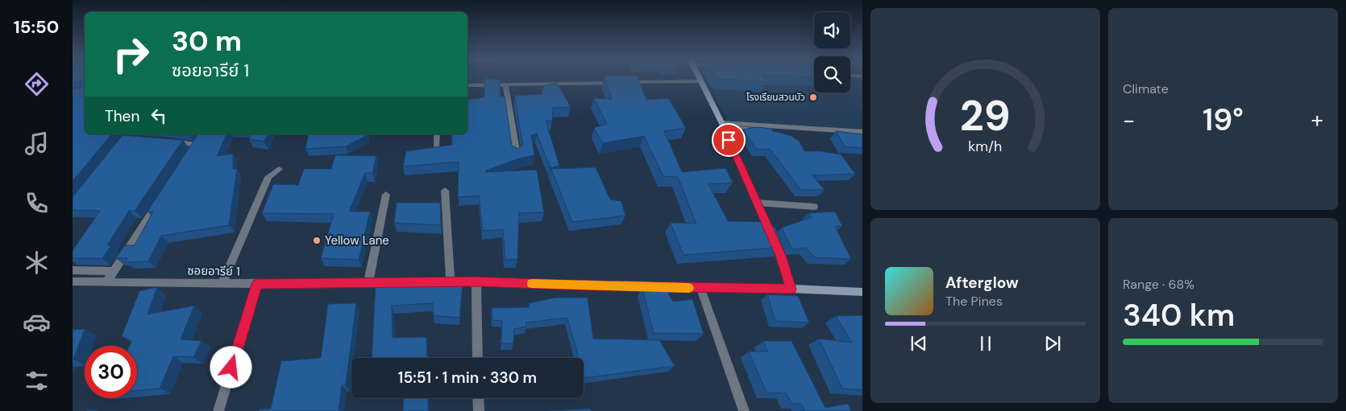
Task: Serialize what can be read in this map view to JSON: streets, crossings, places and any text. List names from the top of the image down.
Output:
{
  "streets": {
    "street": ["ซอยอารีย์ 1"]
  },
  "places": ["โรงเรียนสวนบัว", "Yellow Lane"],
  "page": {
    "tabs": "15:50",
    "tile": [
      "Climate",
      ["Range · 68%", "340 km"]
    ],
    "turn": ["30 m", "ซอยอารีย์ 1"],
    "then": "Then",
    "heat": ["−", "19°", "+"],
    "song": ["Afterglow", "The Pines"],
    "limit": "30",
    "trip": "15:51 · 1 min · 330 m",
    "gauge": ["29", "km/h"]
  }
}
